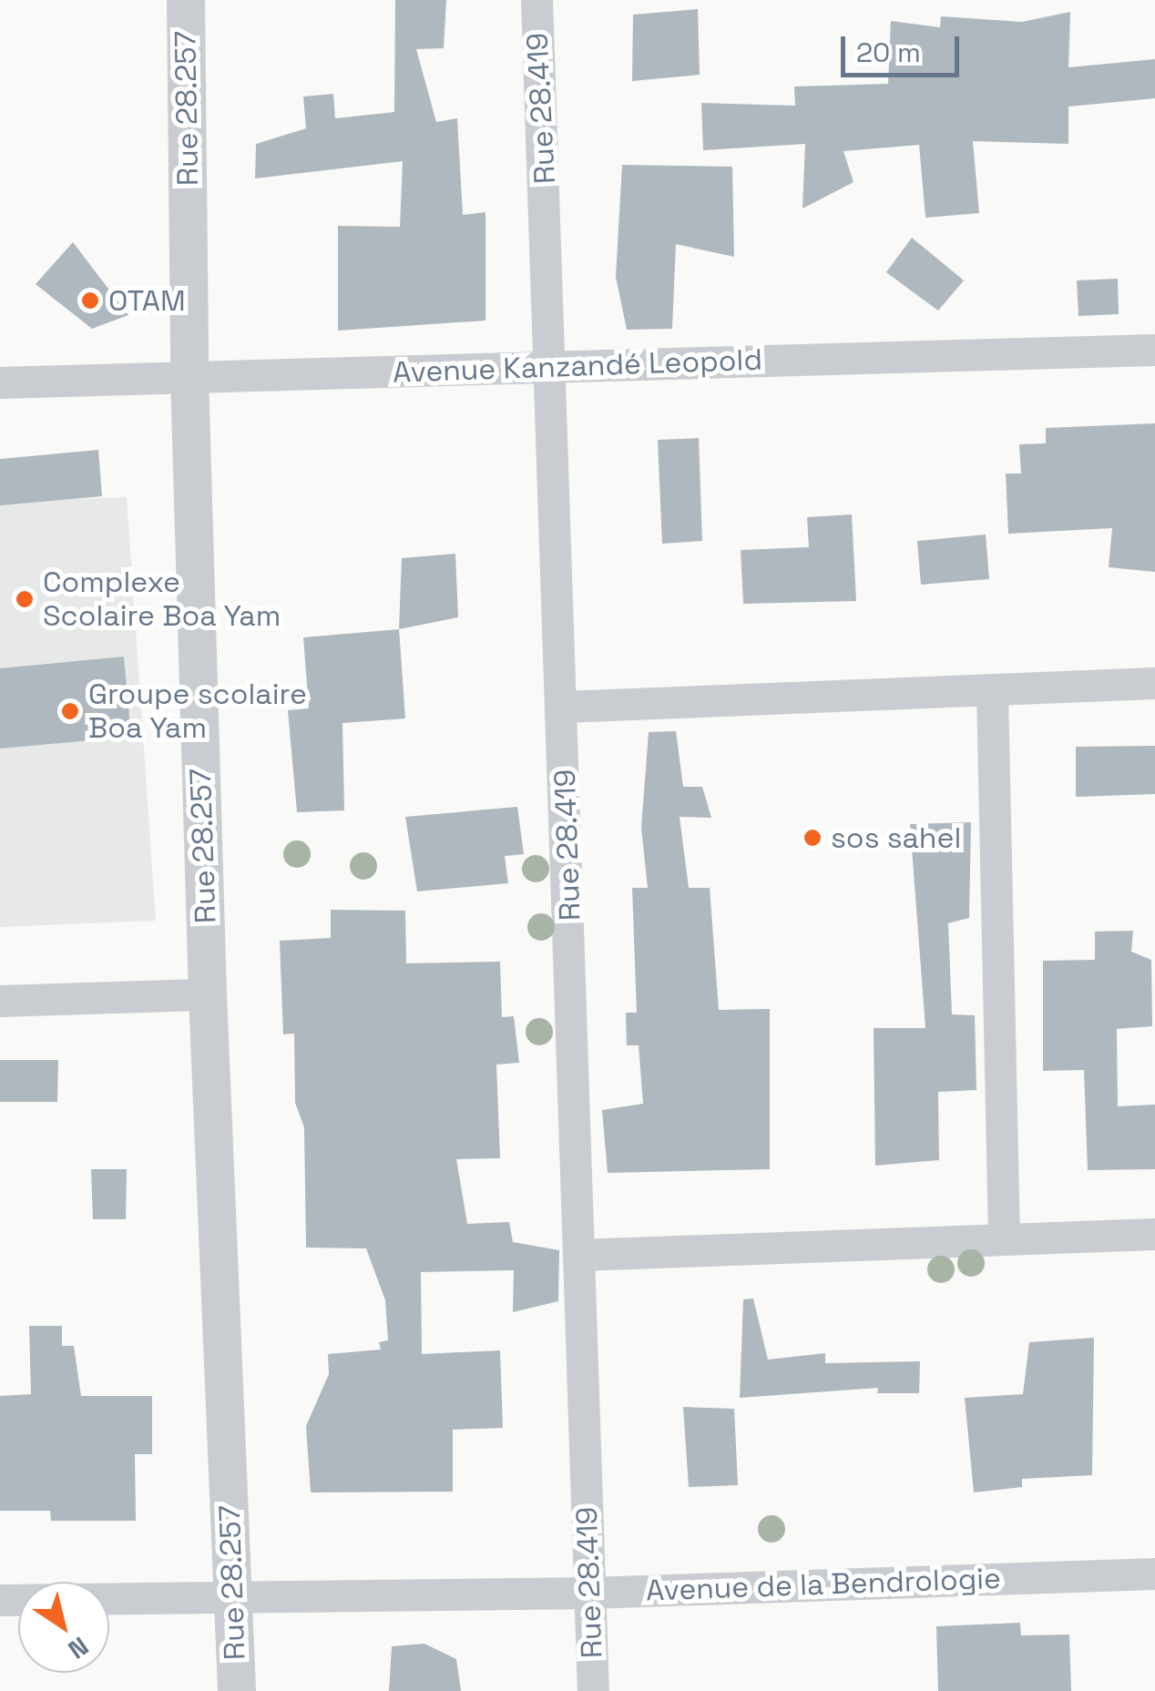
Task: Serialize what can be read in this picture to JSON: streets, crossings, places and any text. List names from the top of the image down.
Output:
{
  "streets": {
    "street": [
      "Rue 28.257",
      "Rue 28.419",
      "Avenue Kanzandé Leopold",
      "Avenue de la Bendrologie"
    ]
  },
  "crossings": [
    ["Rue 28.257", "Avenue Kanzandé Leopold"],
    ["Rue 28.257", "Avenue de la Bendrologie"],
    ["Rue 28.419", "Avenue Kanzandé Leopold"],
    ["Rue 28.419", "Avenue de la Bendrologie"]
  ],
  "places": [
    "OTAM",
    "Complexe Scolaire Boa Yam",
    "Groupe scolaire Boa Yam",
    "sos sahel"
  ],
  "scale_bar": "20 m",
  "north": "bottom right"
}
